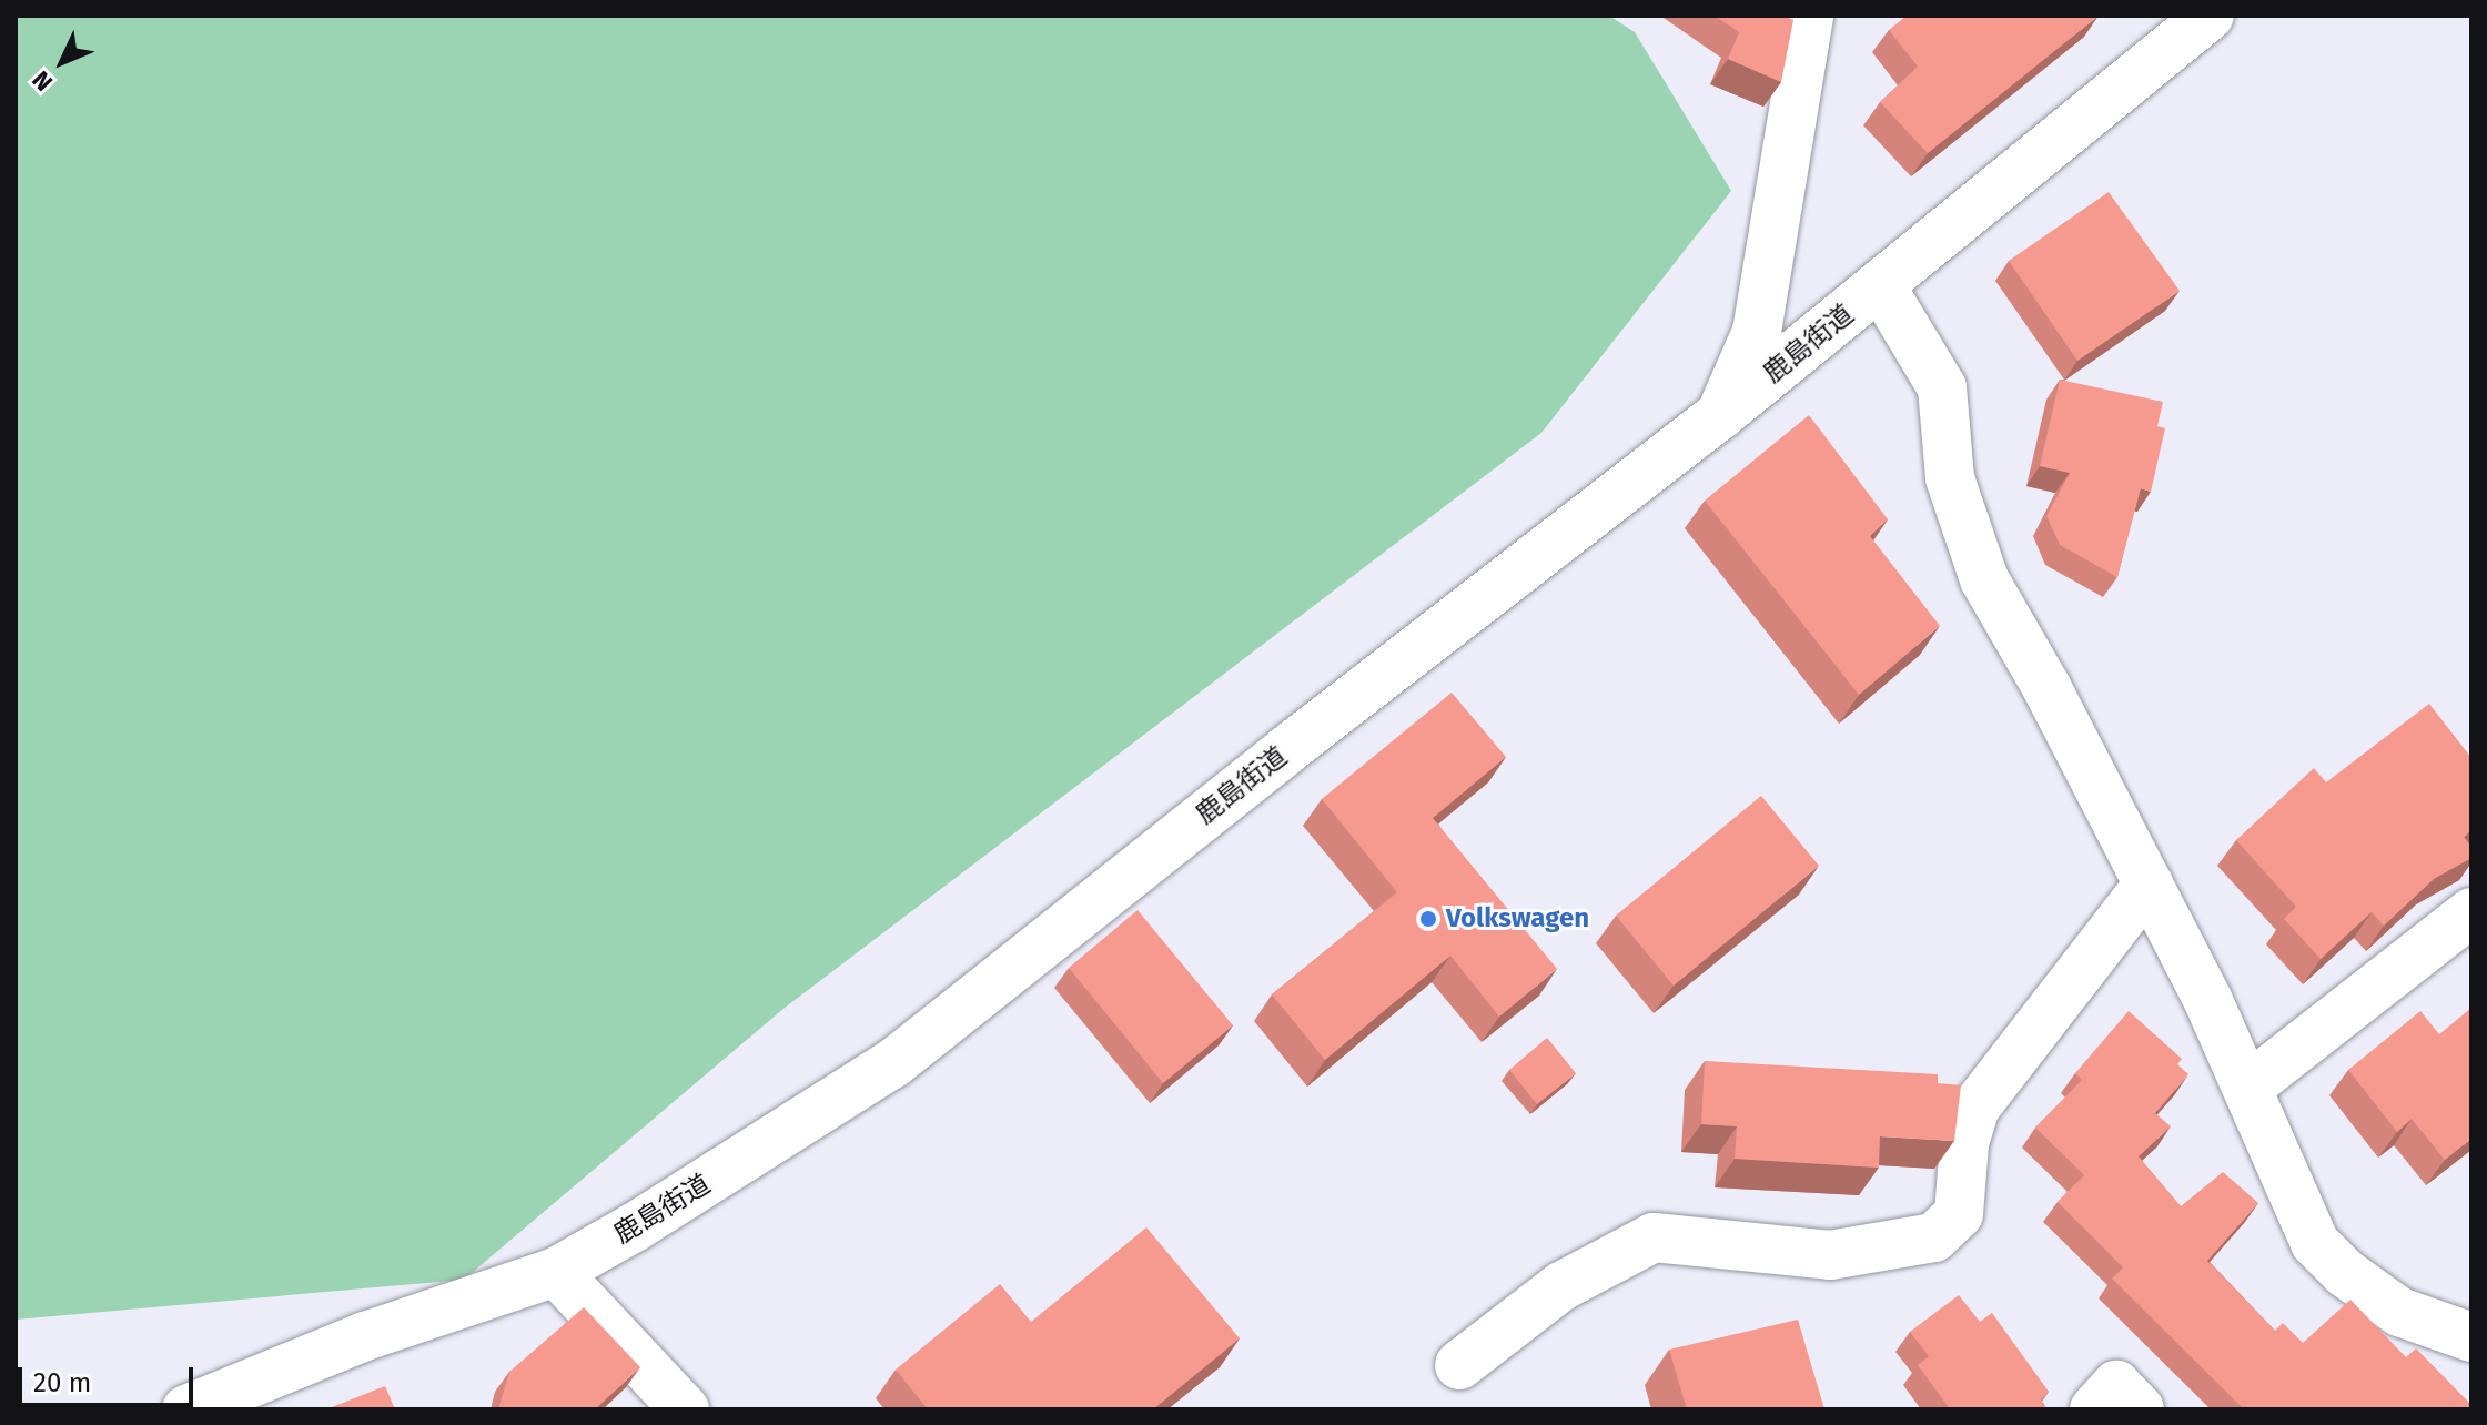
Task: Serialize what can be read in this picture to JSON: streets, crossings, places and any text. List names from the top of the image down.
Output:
{
  "streets": {
    "street": ["鹿島街道"]
  },
  "places": ["Volkswagen"],
  "scale_bar": "20 m",
  "north": "bottom left"
}
